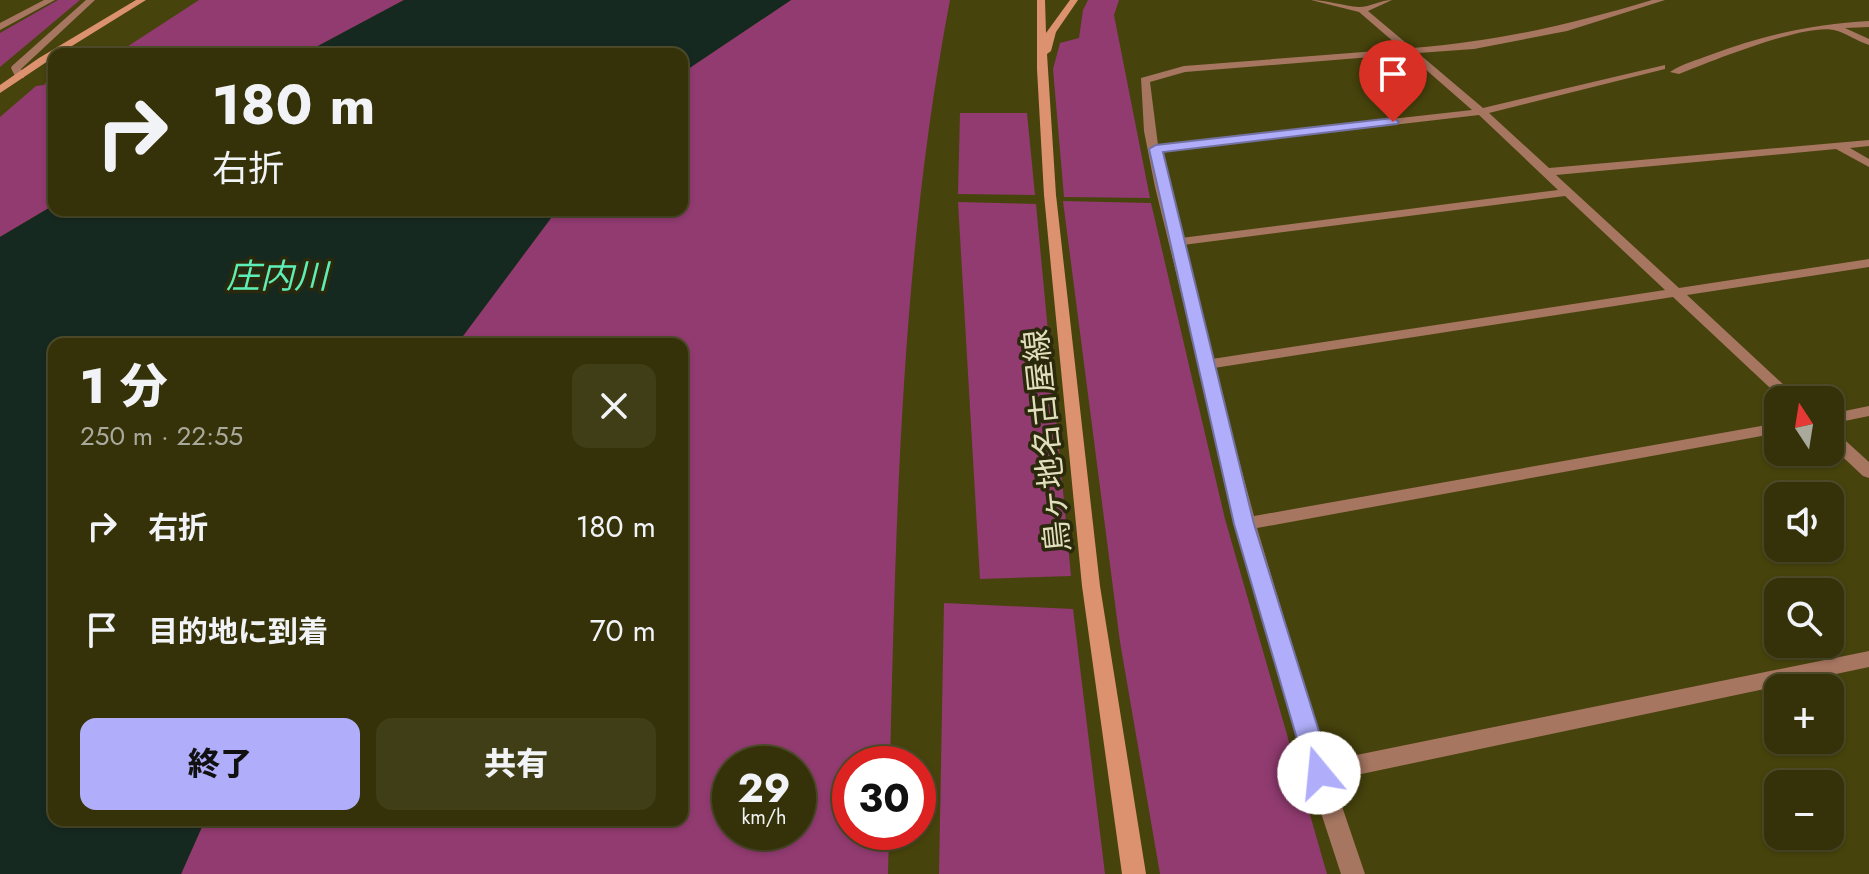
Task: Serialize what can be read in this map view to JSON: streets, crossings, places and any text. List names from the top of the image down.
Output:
{
  "streets": {
    "main road": ["鳥ヶ地名古屋線"]
  },
  "water": ["庄内川"],
  "north": "top",
  "page": {
    "turn": ["180 m", "右折"],
    "heading": ["1 分", "250 m · 22:55"],
    "map_buttons": ["+", "−"],
    "list": [
      {
        "name": "右折",
        "value": "180 m"
      },
      {
        "name": "目的地に到着",
        "value": "70 m"
      }
    ],
    "buttons": ["終了", "共有"],
    "speed": "29 km/h",
    "limit": "30"
  }
}
